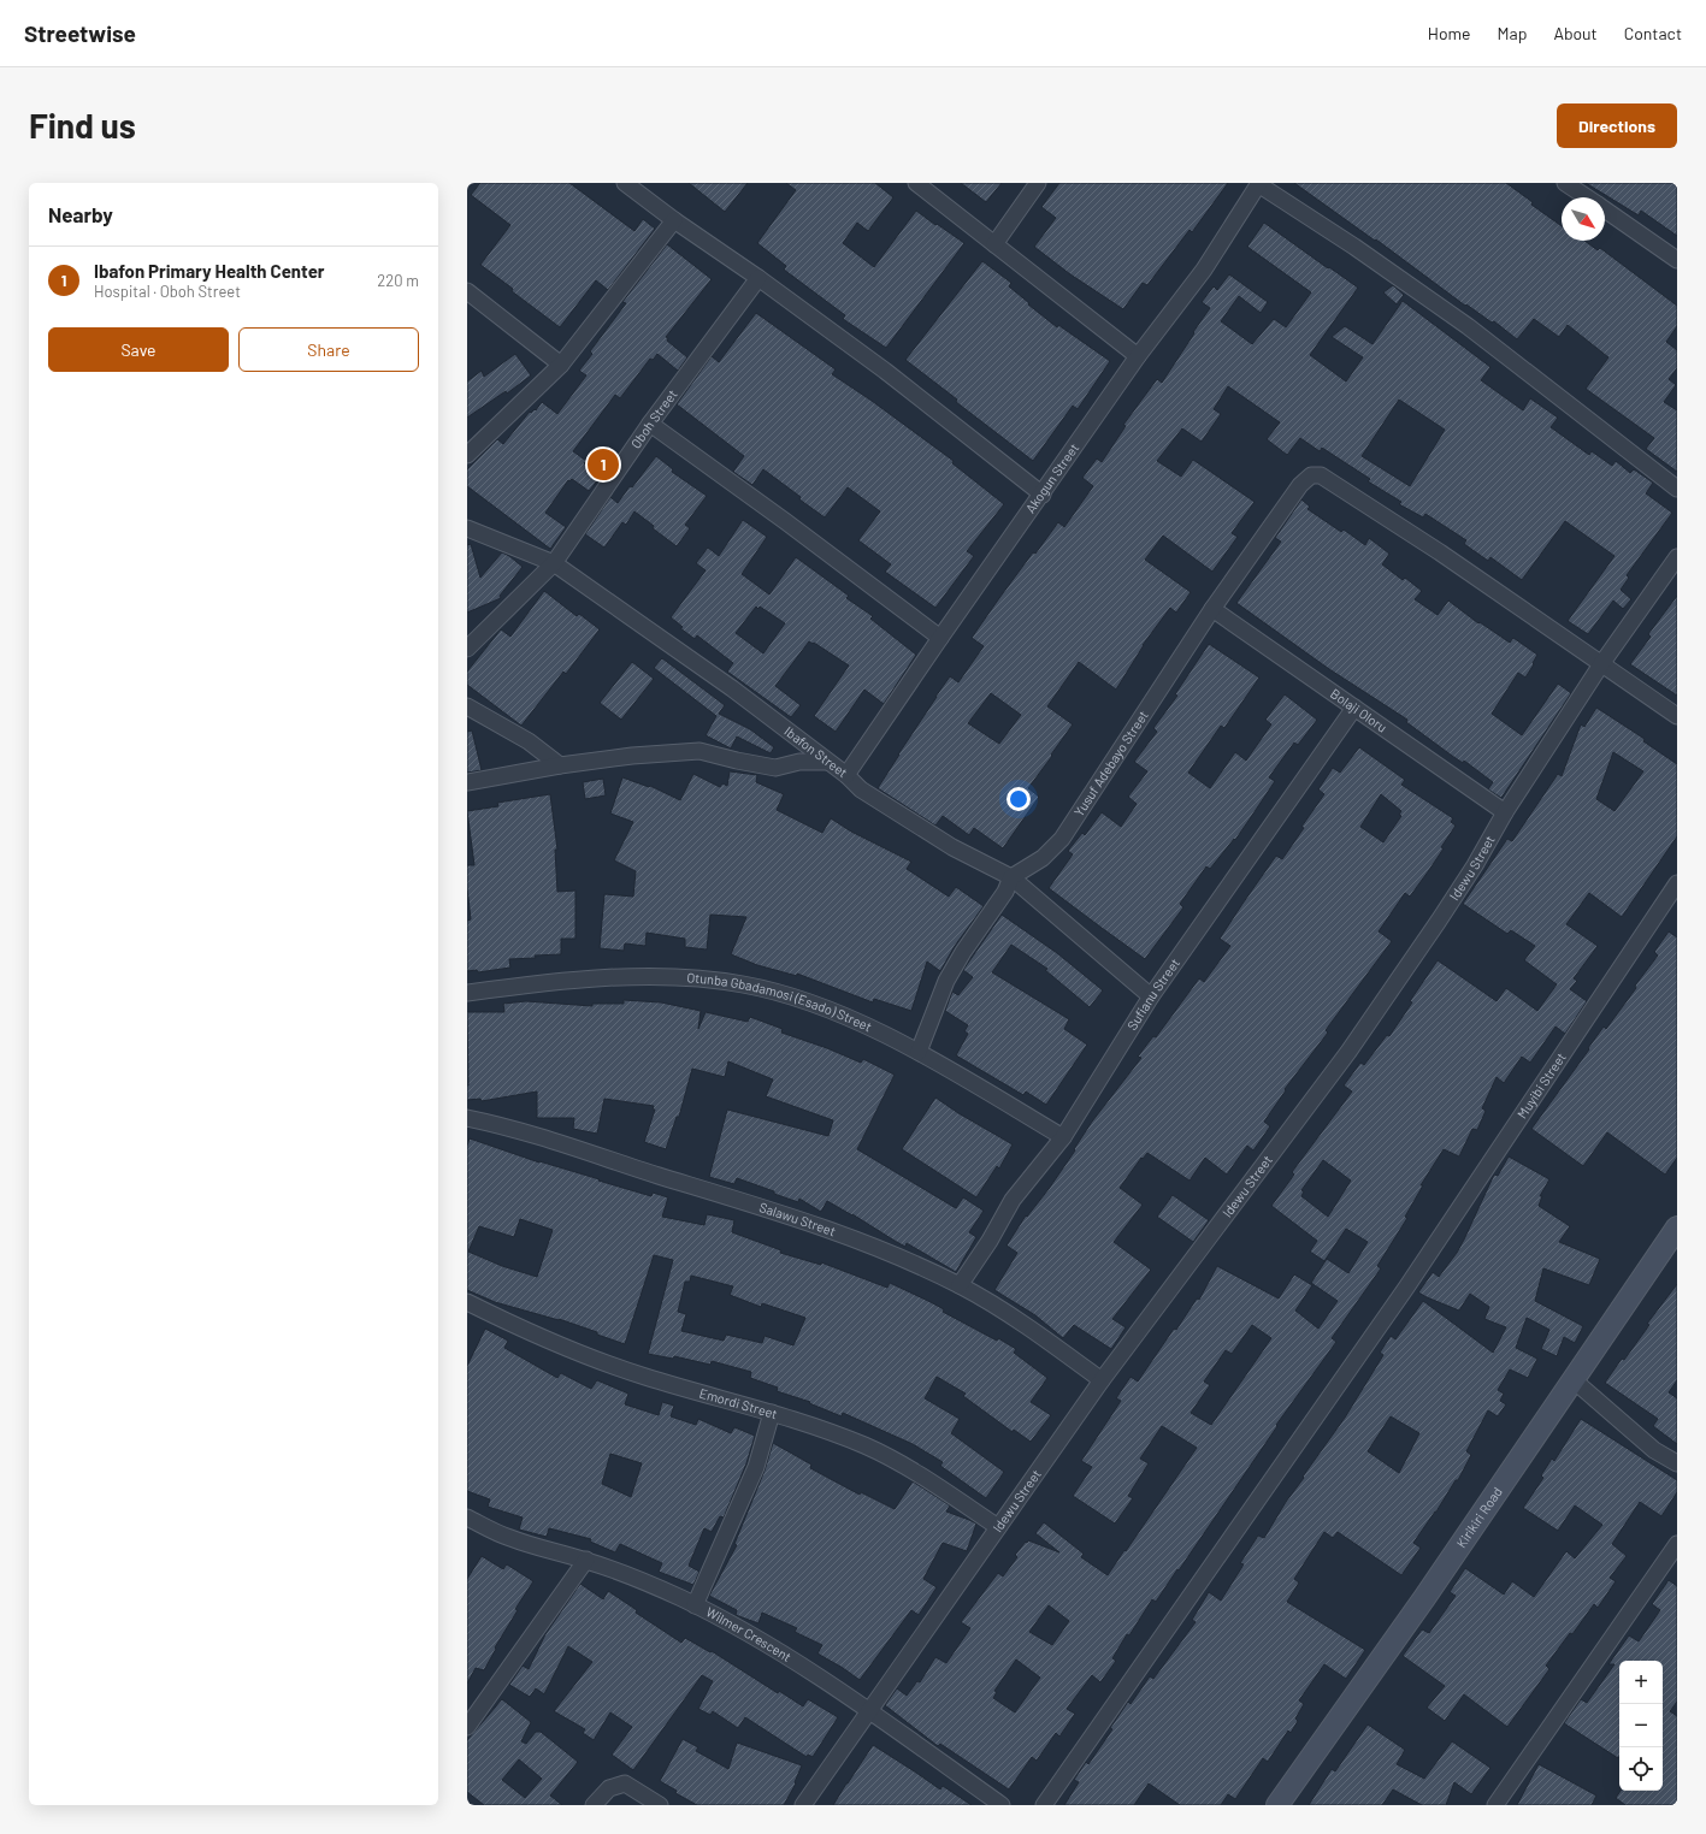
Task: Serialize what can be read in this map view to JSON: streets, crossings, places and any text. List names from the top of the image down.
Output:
{
  "streets": {
    "main road": ["Kirikiri Road"],
    "street": [
      "Oboh Street",
      "Akogun Street",
      "Bolaji Oloru",
      "Ibafon Street",
      "Yusuf Adebayo Street",
      "Idewu Street",
      "Sufianu Street",
      "Otunba Gbadamosi (Esado) Street",
      "Muyibi Street",
      "Salawu Street",
      "Emordi Street",
      "Wilmer Crescent"
    ]
  },
  "crossings": [
    ["Oboh Street", "Ibafon Street"],
    ["Akogun Street", "Ibafon Street"],
    ["Bolaji Oloru", "Yusuf Adebayo Street"],
    ["Bolaji Oloru", "Idewu Street"],
    ["Bolaji Oloru", "Sufianu Street"],
    ["Ibafon Street", "Yusuf Adebayo Street"],
    ["Ibafon Street", "Sufianu Street"],
    ["Yusuf Adebayo Street", "Idewu Street"],
    ["Idewu Street", "Salawu Street"],
    ["Idewu Street", "Emordi Street"],
    ["Idewu Street", "Wilmer Crescent"],
    ["Sufianu Street", "Otunba Gbadamosi (Esado) Street"],
    ["Sufianu Street", "Salawu Street"]
  ],
  "north": "bottom right",
  "page": {
    "header": "Streetwise",
    "nav": [
      "Home",
      "Map",
      "About",
      "Contact"
    ],
    "buttons": [
      "Directions",
      ["Save", "Share"]
    ],
    "title": "Find us",
    "heading": "Nearby",
    "list": [
      {
        "mark": "1",
        "name": "Ibafon Primary Health Center",
        "note": "Hospital · Oboh Street",
        "value": "220 m"
      }
    ],
    "pins": "1",
    "map_buttons": ["+", "−"]
  }
}
